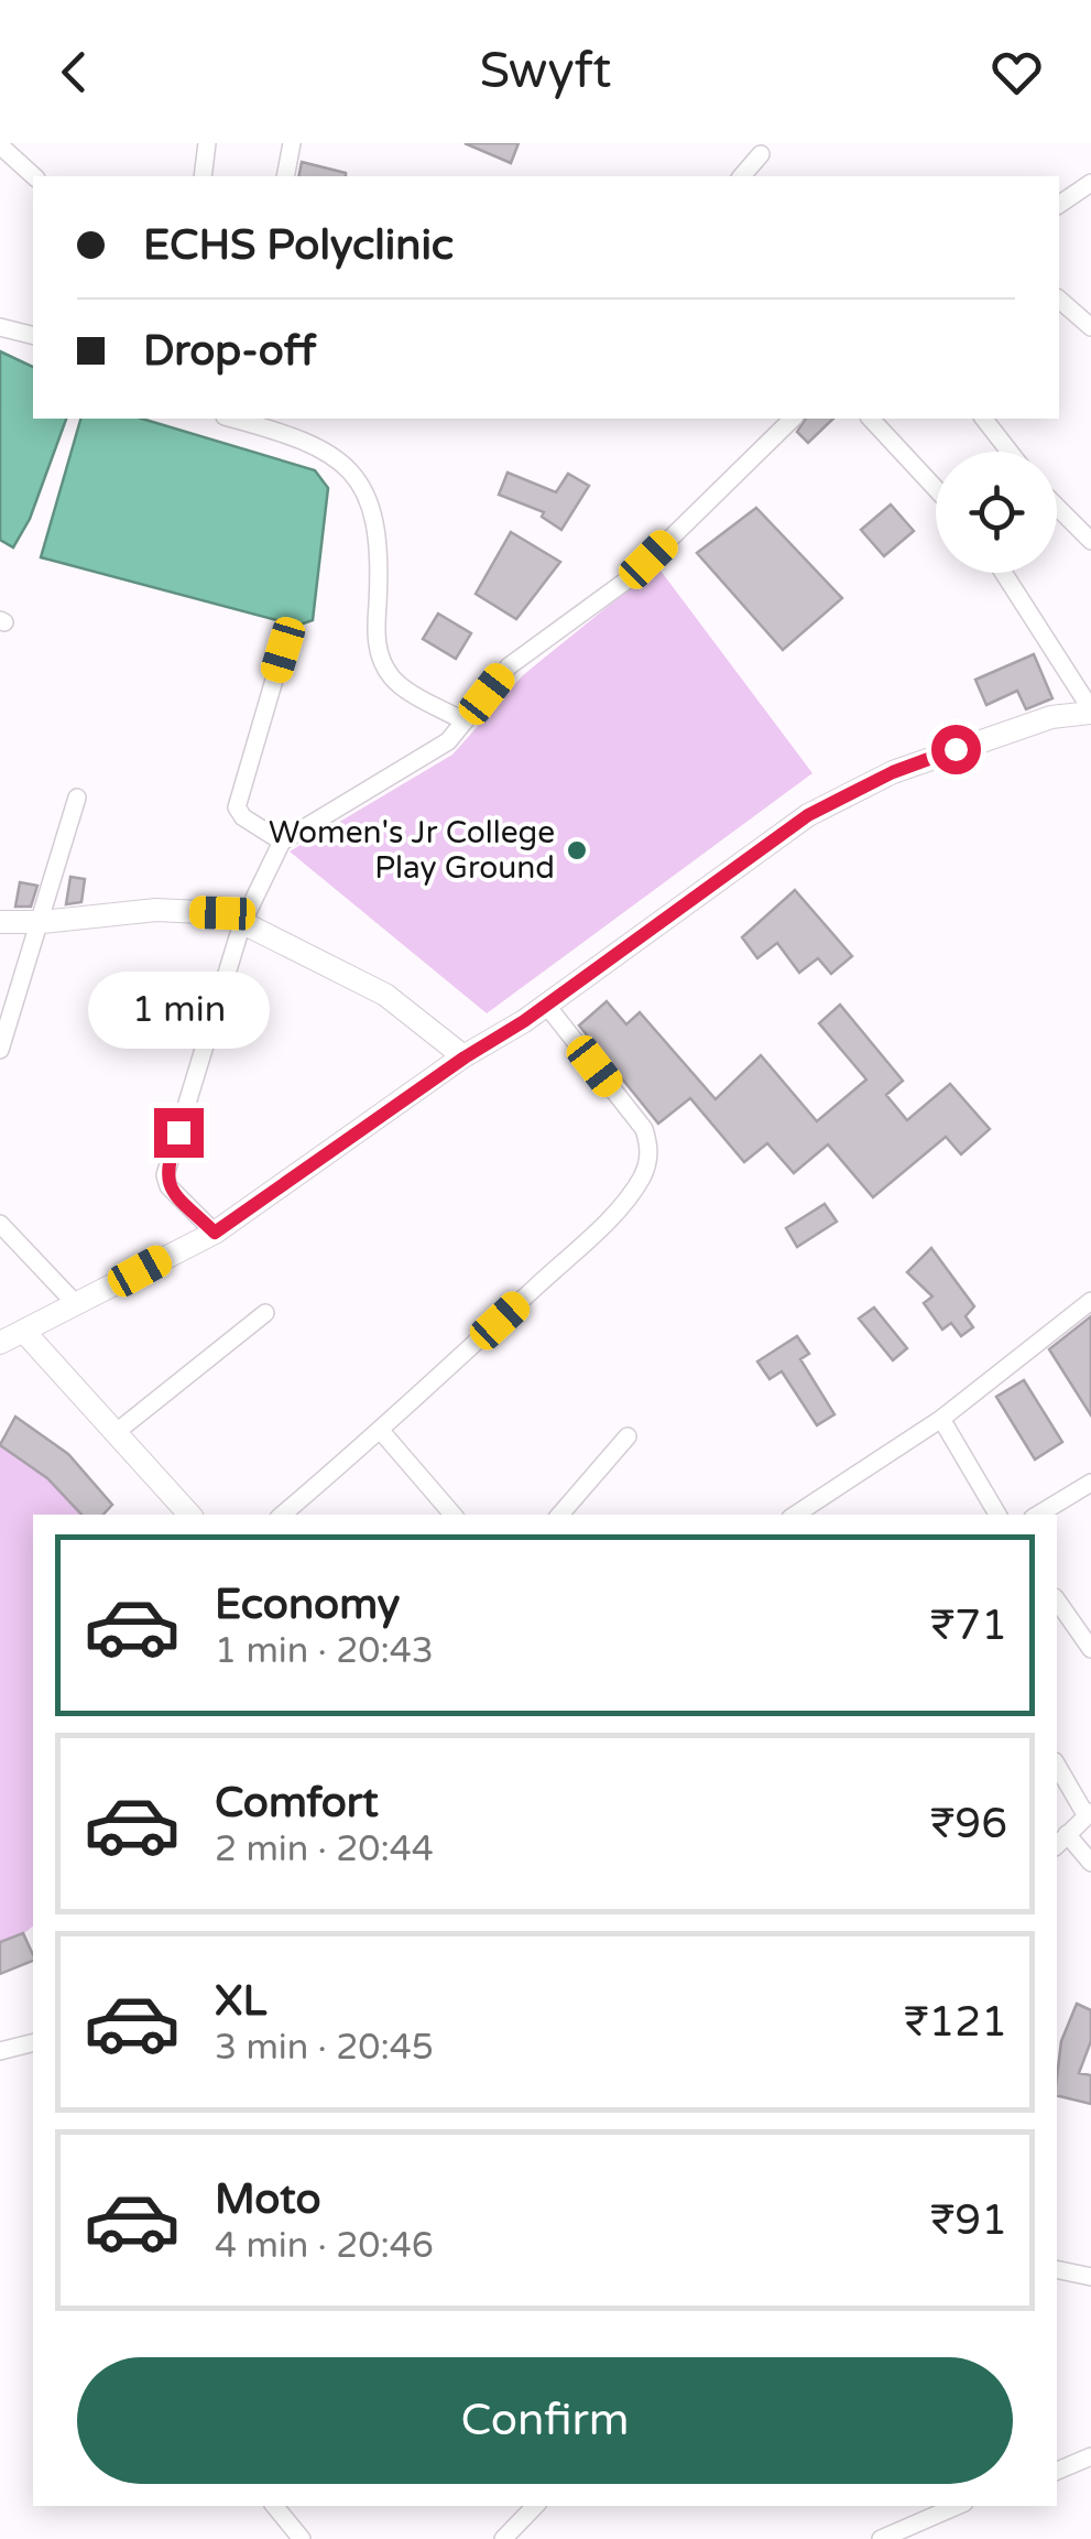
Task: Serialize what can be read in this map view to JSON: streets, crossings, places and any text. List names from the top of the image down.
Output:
{
  "places": ["Women's Jr College Play Ground"],
  "page": {
    "header": "Swyft",
    "banner": ["ECHS Polyclinic", "Drop-off"],
    "bubble": "1 min",
    "list": [
      {
        "name": "Economy",
        "note": "1 min · 20:43",
        "value": "₹71"
      },
      {
        "name": "Comfort",
        "note": "2 min · 20:44",
        "value": "₹96"
      },
      {
        "name": "XL",
        "note": "3 min · 20:45",
        "value": "₹121"
      },
      {
        "name": "Moto",
        "note": "4 min · 20:46",
        "value": "₹91"
      }
    ],
    "buttons": "Confirm"
  }
}
